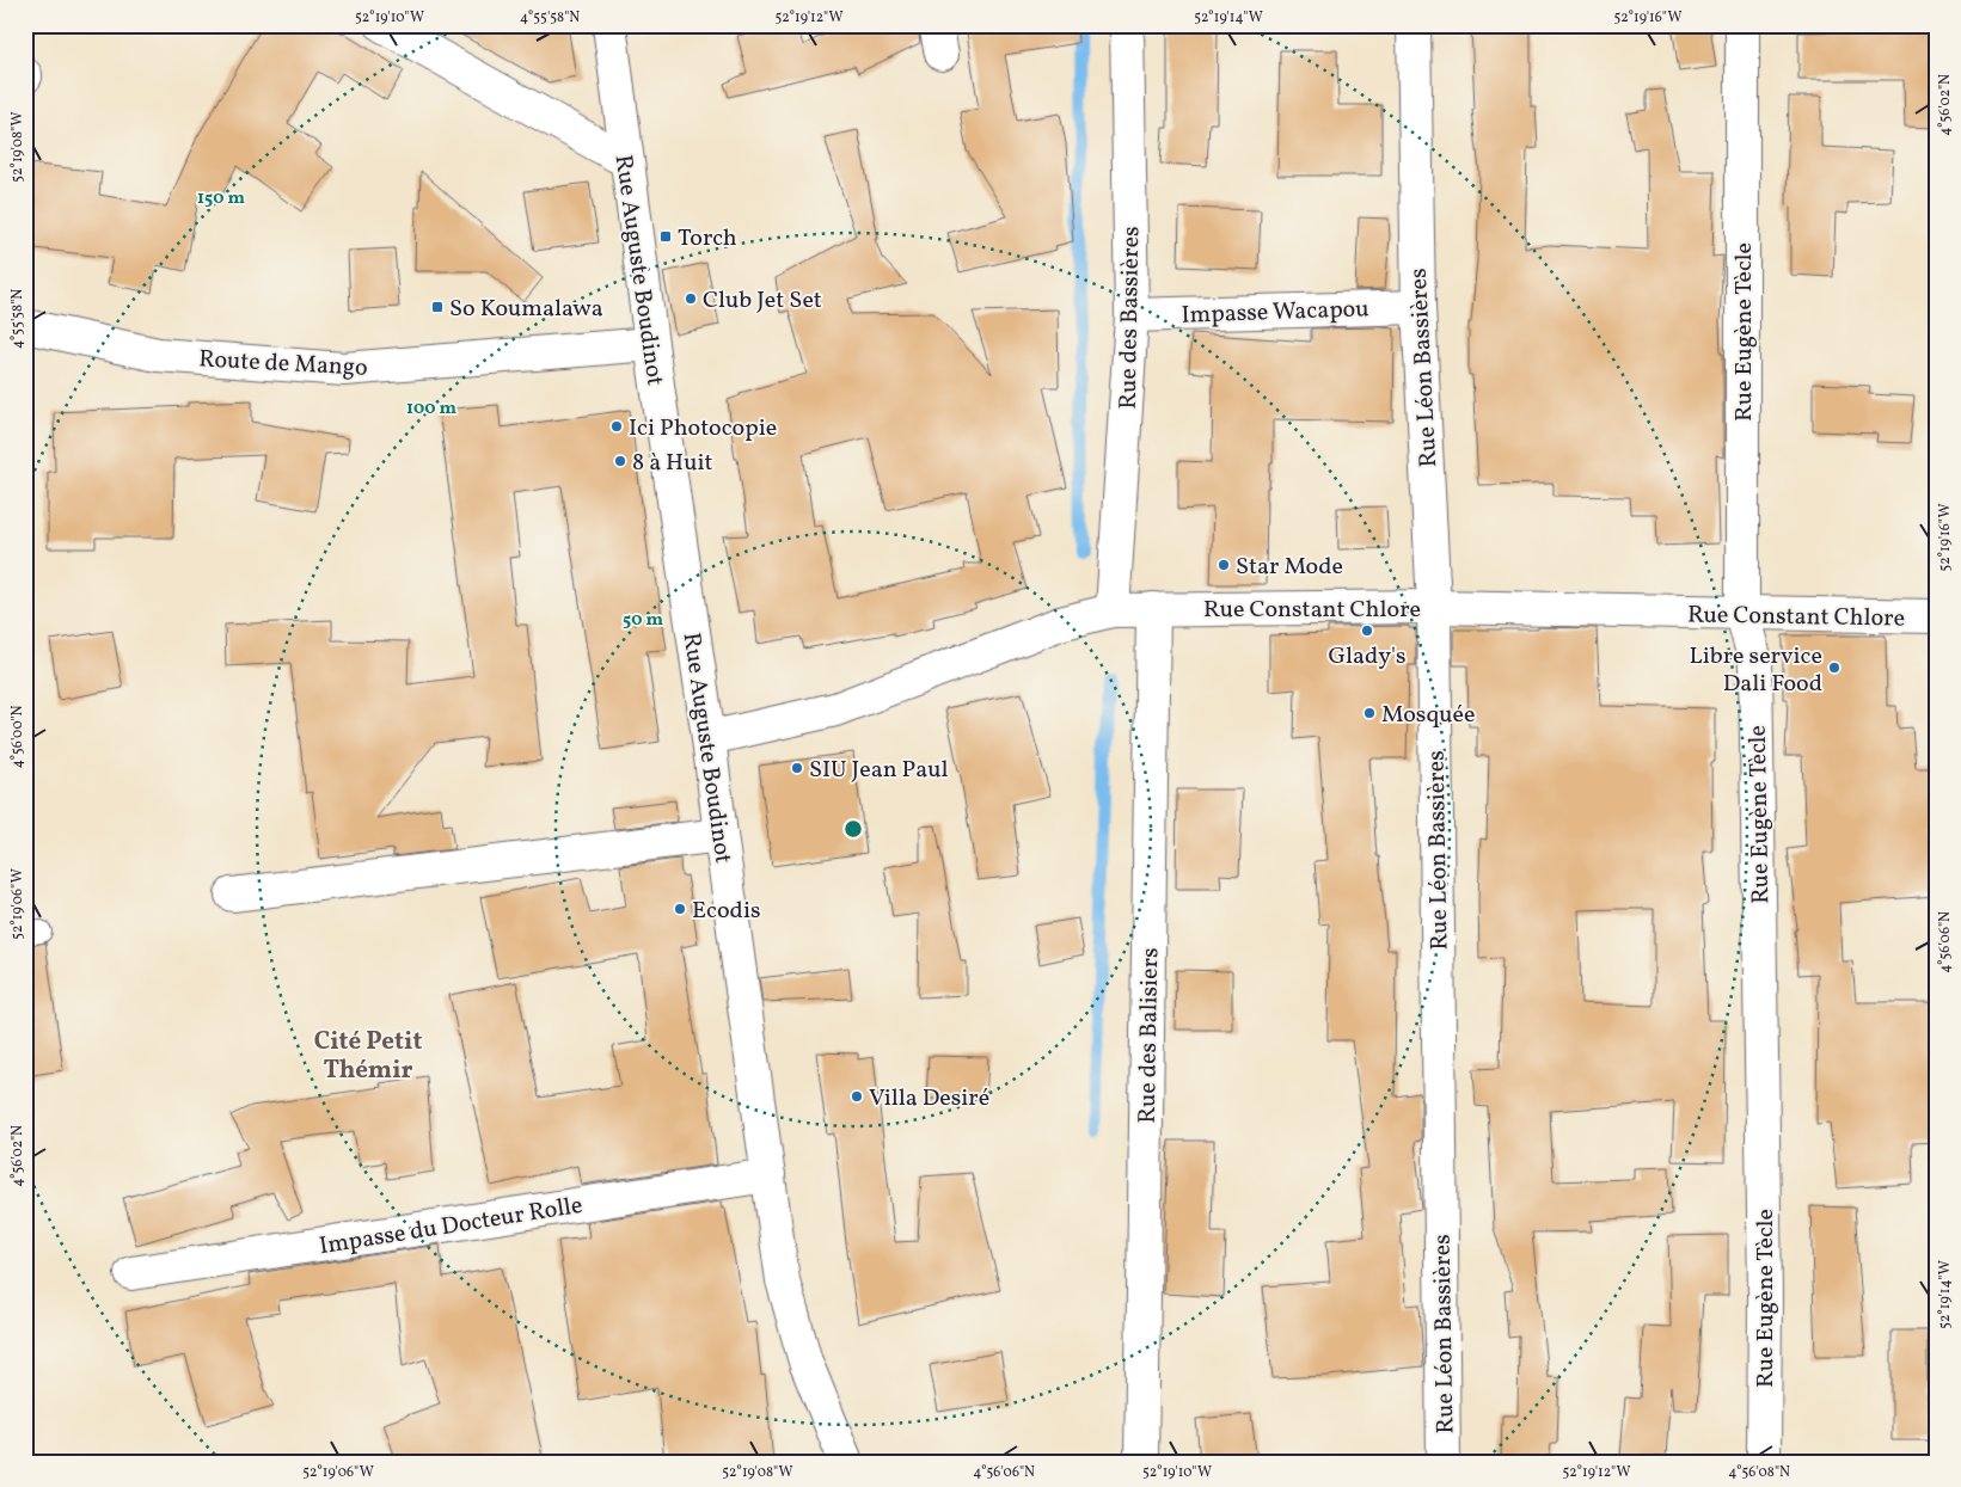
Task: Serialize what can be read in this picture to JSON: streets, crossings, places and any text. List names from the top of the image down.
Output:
{
  "streets": {
    "street": [
      "Rue Auguste Boudinot",
      "Impasse Wacapou",
      "Rue des Bassières",
      "Rue Eugène Tècle",
      "Route de Mango",
      "Rue Léon Bassières",
      "Rue Constant Chlore",
      "Rue des Balisiers",
      "Impasse du Docteur Rolle"
    ]
  },
  "crossings": [
    ["Rue Auguste Boudinot", "Route de Mango"],
    ["Rue Auguste Boudinot", "Rue Constant Chlore"],
    ["Rue Auguste Boudinot", "Impasse du Docteur Rolle"],
    ["Impasse Wacapou", "Rue des Bassières"],
    ["Impasse Wacapou", "Rue Léon Bassières"],
    ["Rue des Bassières", "Rue Constant Chlore"],
    ["Rue Eugène Tècle", "Rue Constant Chlore"],
    ["Rue Léon Bassières", "Rue Constant Chlore"],
    ["Rue Constant Chlore", "Rue des Balisiers"]
  ],
  "districts": ["Cité Petit Thémir"],
  "places": {
    "transit": ["Torch", "So Koumalawa"],
    "other": [
      "Club Jet Set",
      "Ici Photocopie",
      "8 à Huit",
      "Star Mode",
      "Glady's",
      "Libre service Dali Food",
      "Mosquée",
      "SIU Jean Paul",
      "Ecodis",
      "Villa Desiré"
    ]
  },
  "coordinates": [
    "52°19'10\"W",
    "4°55'58\"N",
    "52°19'12\"W",
    "52°19'14\"W",
    "52°19'16\"W",
    "4°56'02\"N",
    "52°19'08\"W",
    "4°56'00\"N",
    "52°19'06\"W",
    "4°56'06\"N",
    "4°56'08\"N"
  ],
  "rings": ["150 m", "100 m", "50 m"]
}
